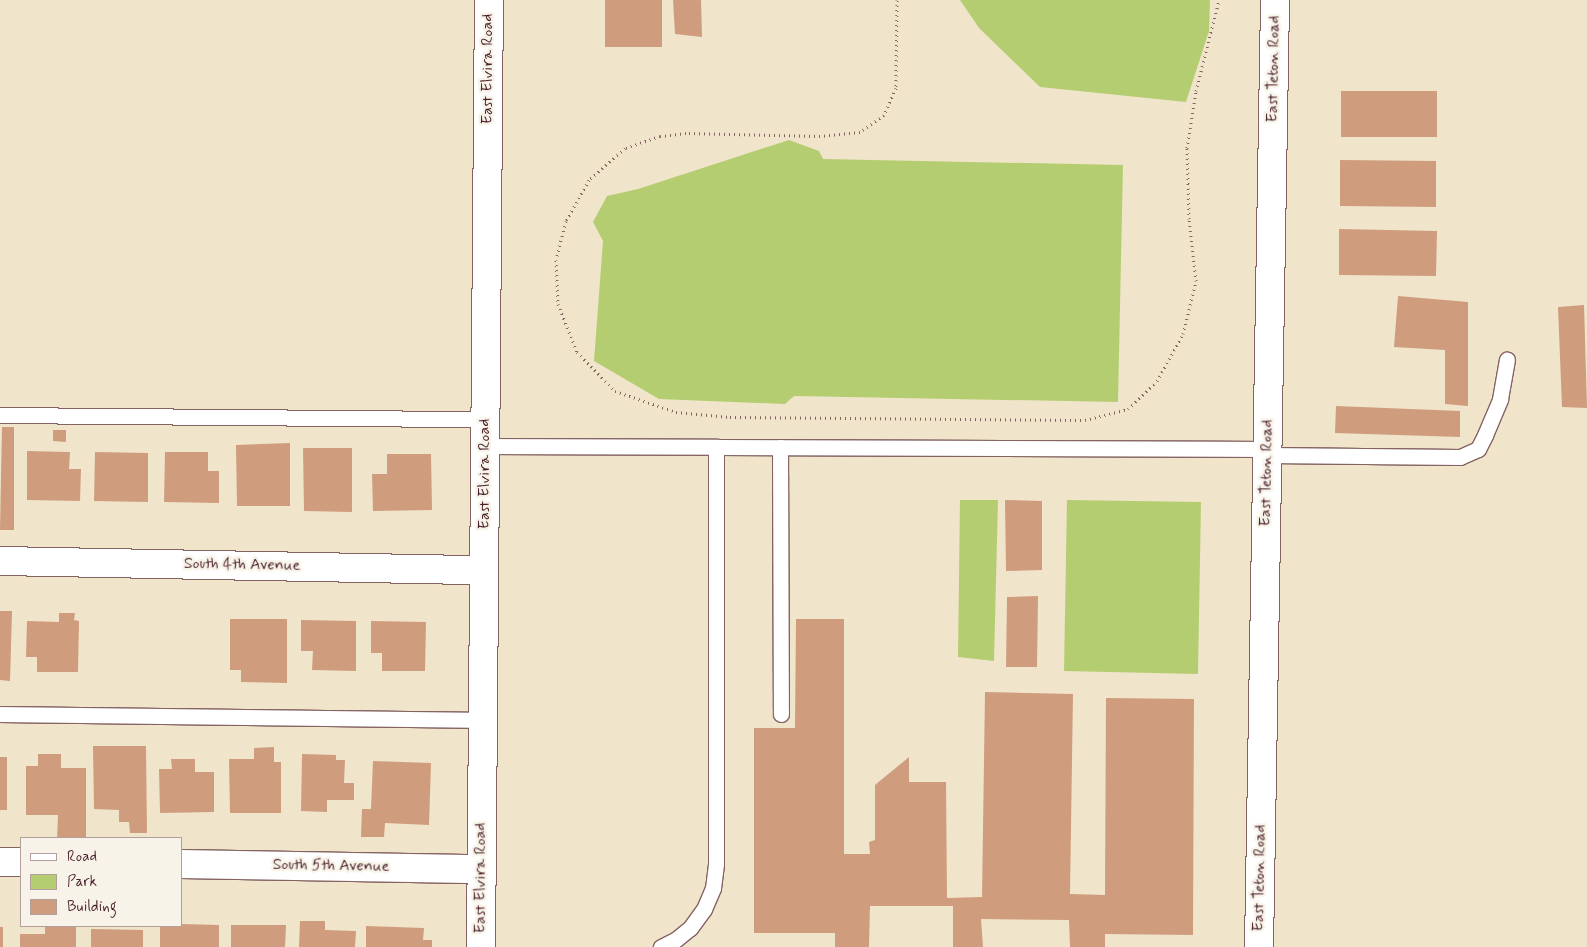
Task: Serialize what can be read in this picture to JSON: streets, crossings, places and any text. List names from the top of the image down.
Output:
{
  "streets": {
    "street": [
      "East Elvira Road",
      "East Teton Road",
      "South 4th Avenue",
      "South 5th Avenue"
    ]
  },
  "crossings": [
    ["East Elvira Road", "South 4th Avenue"],
    ["East Elvira Road", "South 5th Avenue"]
  ],
  "legend": ["Road", "Park", "Building"]
}
